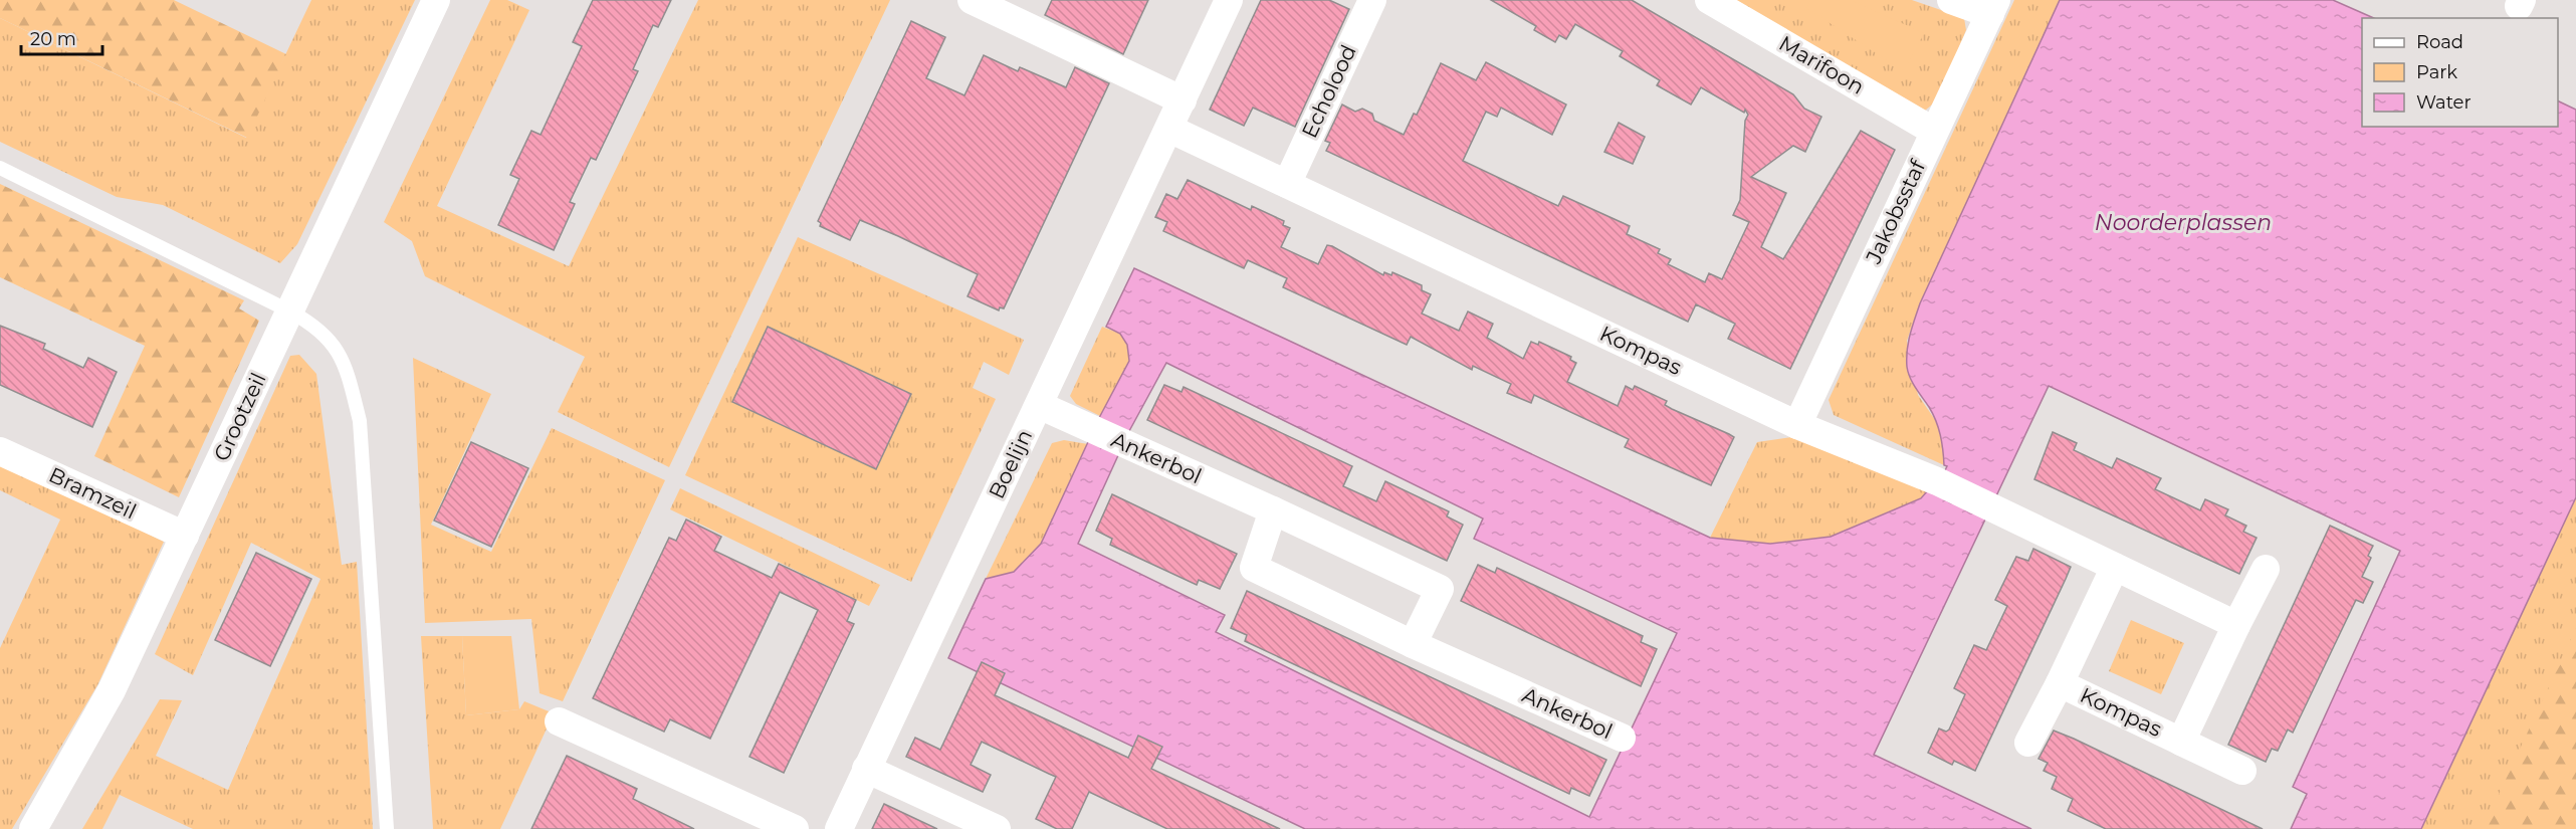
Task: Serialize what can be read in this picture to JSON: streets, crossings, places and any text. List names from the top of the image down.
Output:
{
  "streets": {
    "street": [
      "Marifoon",
      "Echolood",
      "Jakobsstaf",
      "Kompas",
      "Grootzeil",
      "Ankerbol",
      "Boelijn",
      "Bramzeil"
    ]
  },
  "crossings": [
    ["Marifoon", "Jakobsstaf"],
    ["Echolood", "Kompas"],
    ["Jakobsstaf", "Kompas"],
    ["Kompas", "Boelijn"],
    ["Grootzeil", "Bramzeil"],
    ["Ankerbol", "Boelijn"]
  ],
  "water": ["Noorderplassen"],
  "legend": ["Road", "Park", "Water"],
  "scale_bar": "20 m"
}
